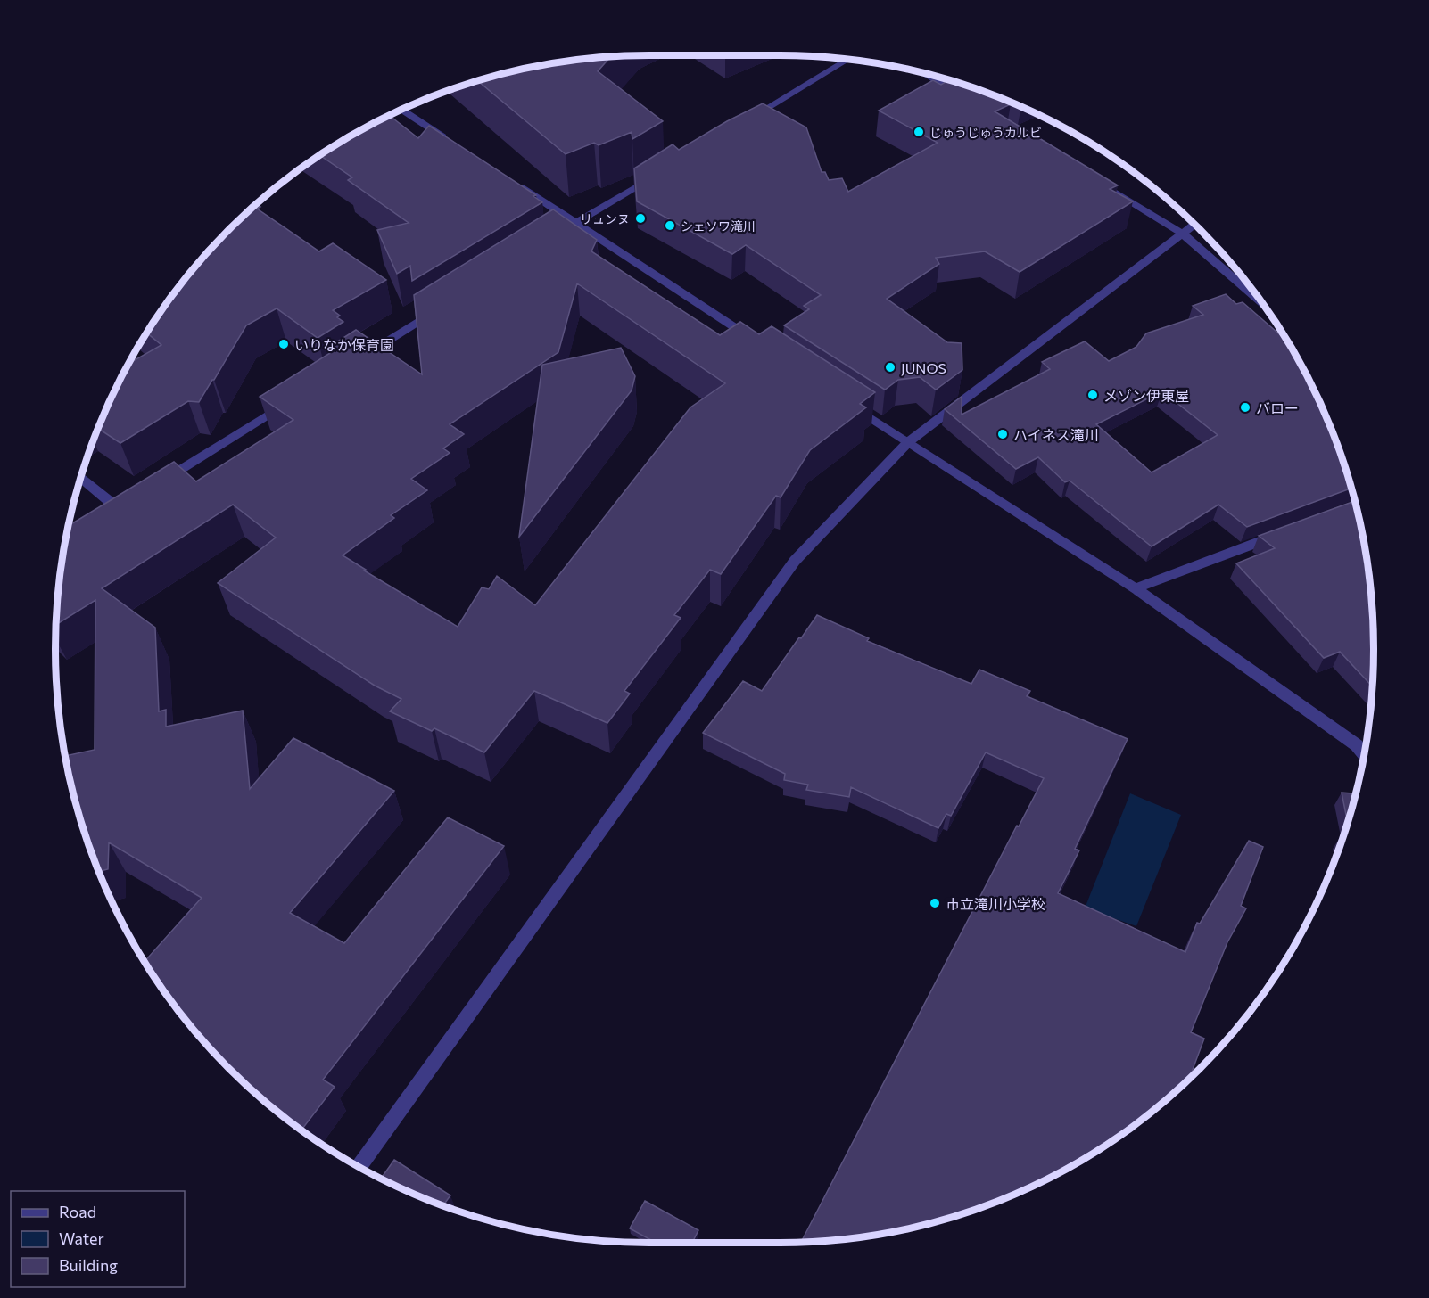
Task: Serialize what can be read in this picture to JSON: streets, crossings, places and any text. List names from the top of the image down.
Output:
{
  "places": [
    "じゅうじゅうカルビ",
    "リュンヌ",
    "シェソワ滝川",
    "いりなか保育園",
    "JUNOS",
    "メゾン伊東屋",
    "バロー",
    "ハイネス滝川",
    "市立滝川小学校"
  ],
  "legend": ["Road", "Water", "Building"]
}
